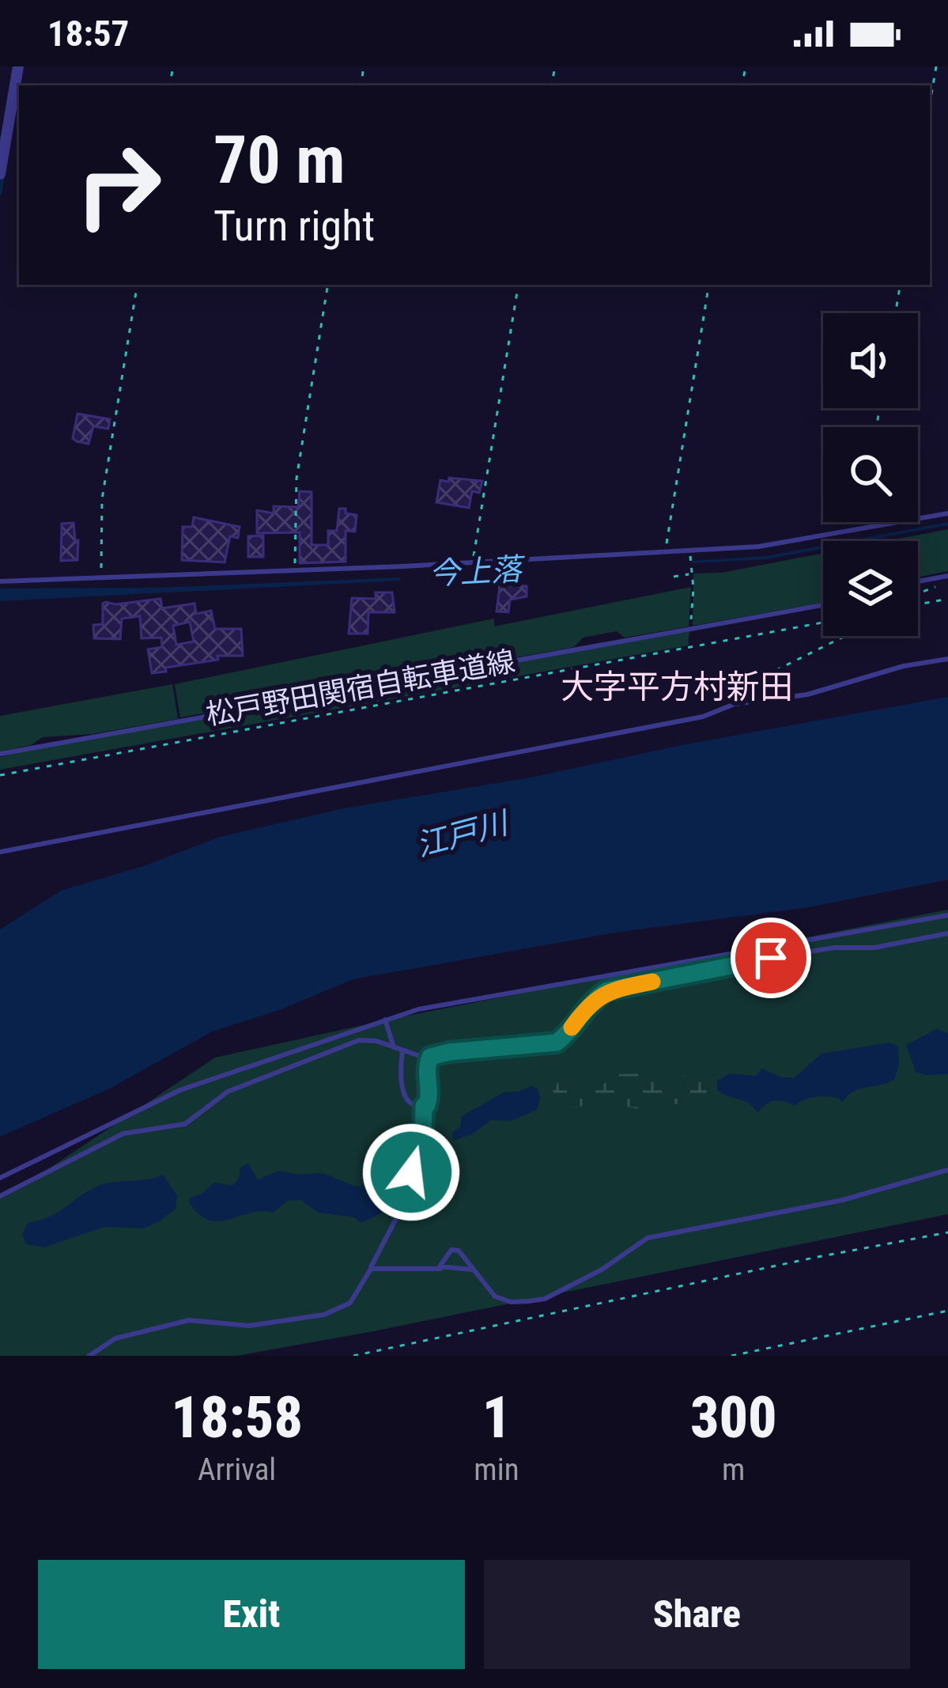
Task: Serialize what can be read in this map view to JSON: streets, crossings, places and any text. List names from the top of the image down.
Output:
{
  "streets": {
    "path": ["松戸野田関宿自転車道線"]
  },
  "districts": ["大字平方村新田"],
  "water": ["今上落", "江戸川"],
  "page": {
    "status": "18:57",
    "turn": ["70 m", "Turn right"],
    "eta": [
      "18:58",
      "Arrival",
      "1",
      "min",
      "300",
      "m"
    ],
    "buttons": ["Exit", "Share"]
  }
}
